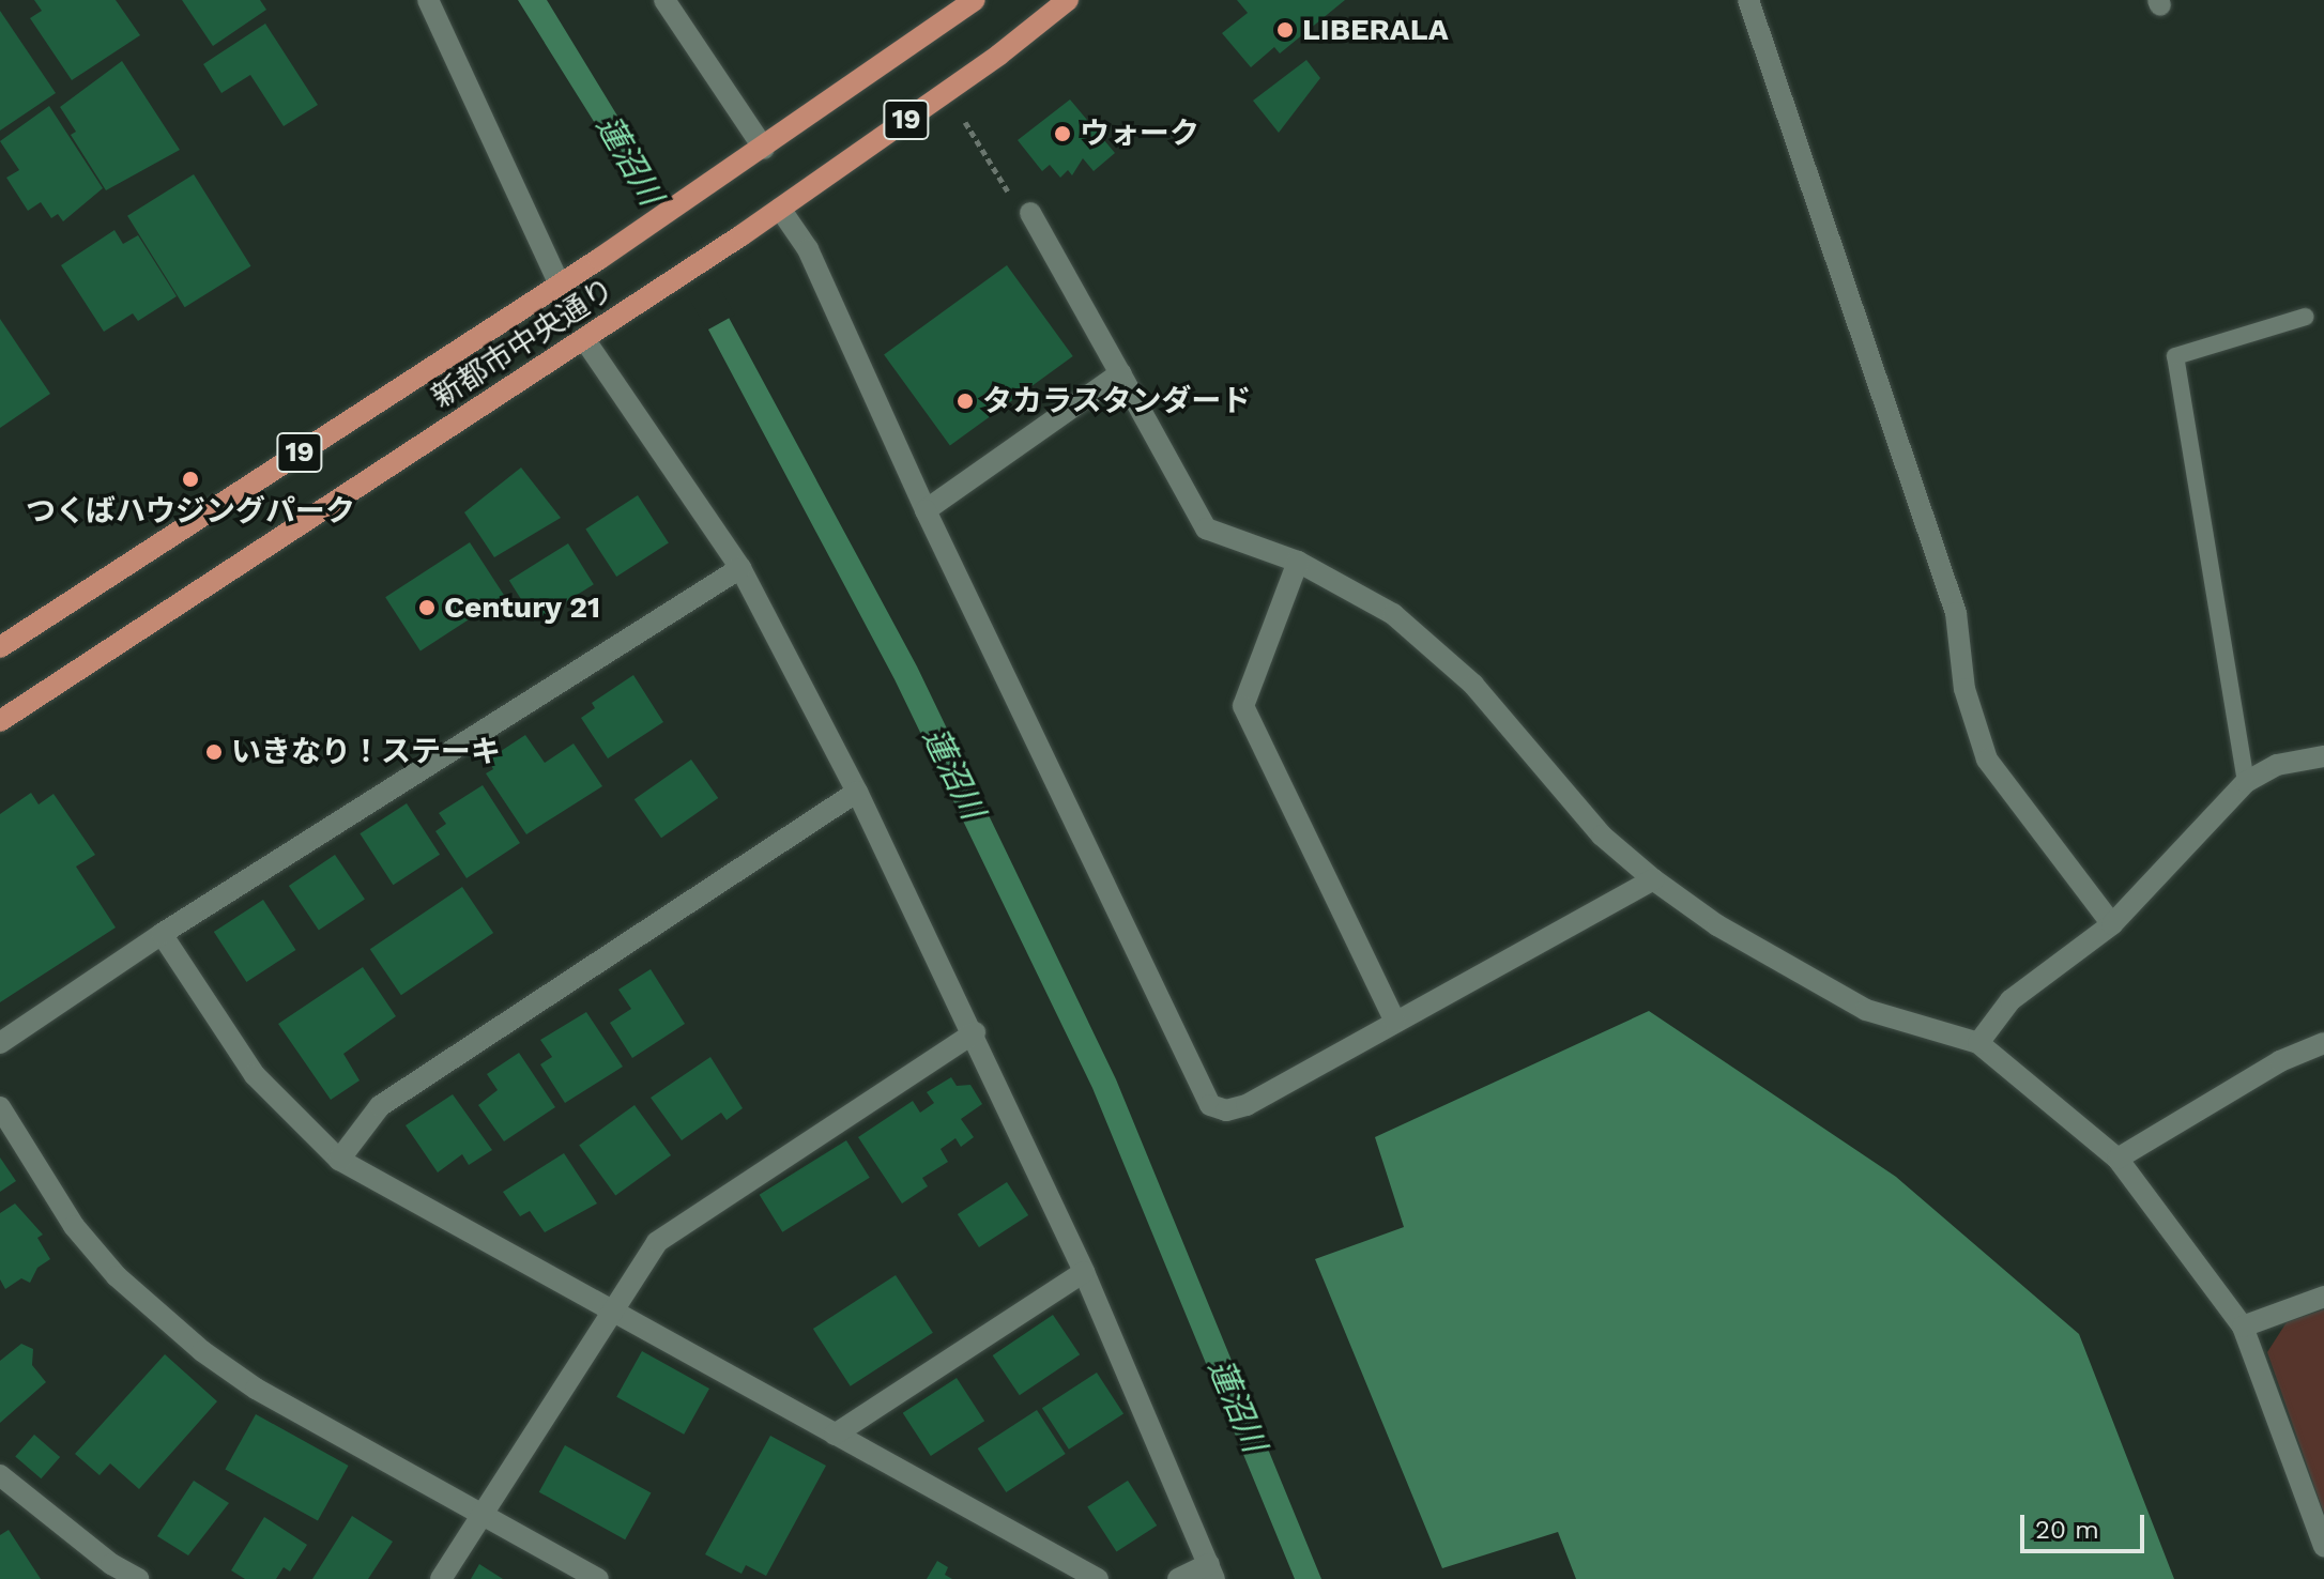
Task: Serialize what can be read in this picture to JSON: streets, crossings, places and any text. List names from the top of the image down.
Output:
{
  "streets": {
    "main road": ["19", "新都市中央通り"]
  },
  "water": ["蓮沼川"],
  "places": [
    "LIBERALA",
    "ウォーク",
    "タカラスタンダード",
    "つくばハウジングパーク",
    "Century 21",
    "いきなり！ステーキ"
  ],
  "scale_bar": "20 m"
}
